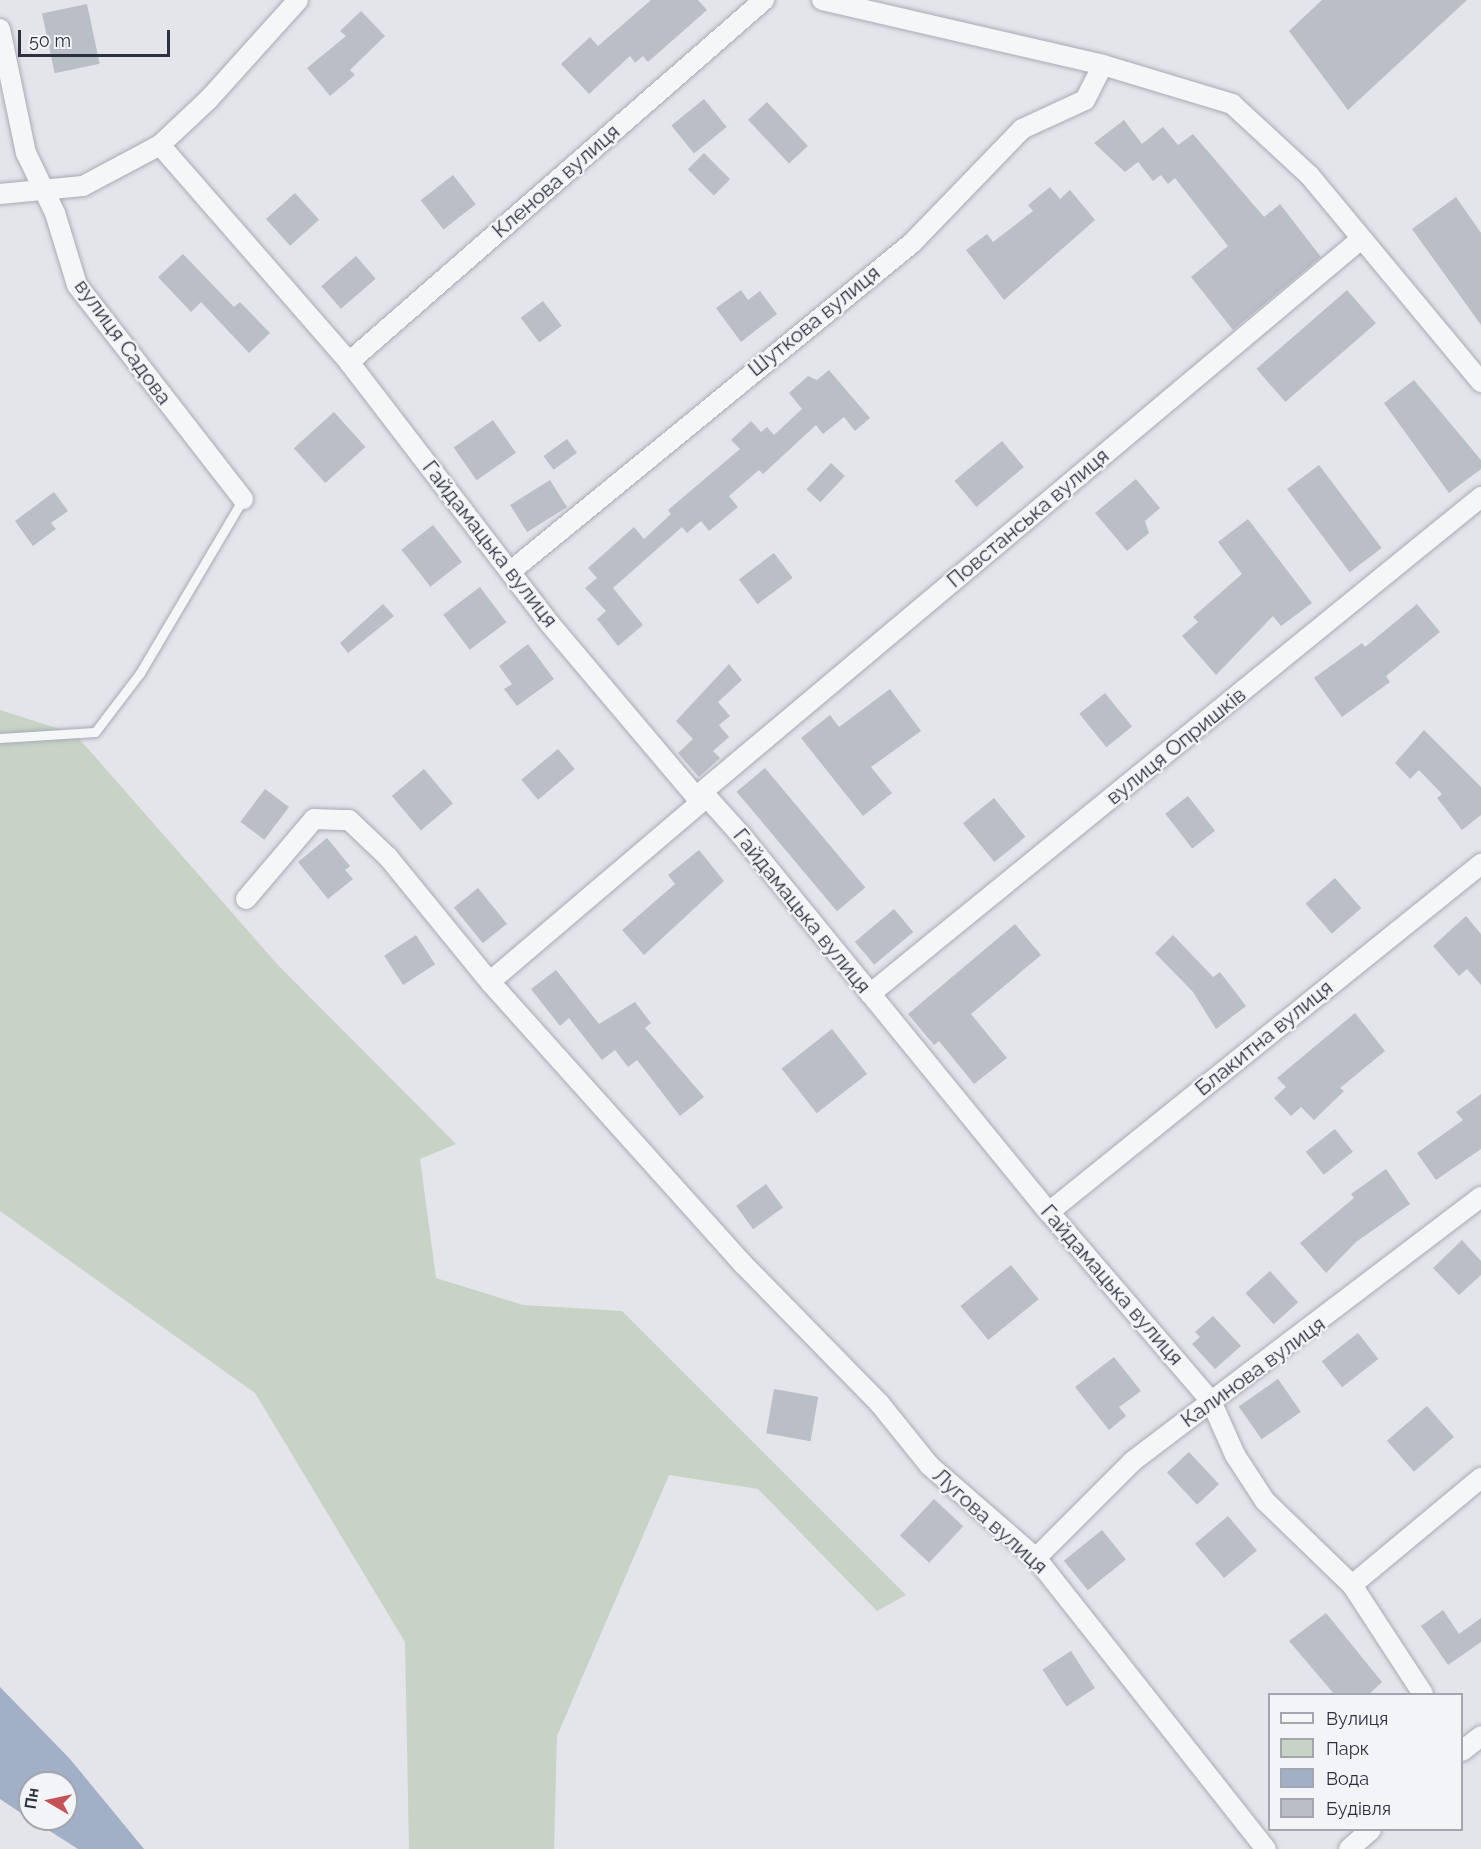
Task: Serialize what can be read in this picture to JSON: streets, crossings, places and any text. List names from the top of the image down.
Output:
{
  "streets": {
    "street": [
      "Кленова вулиця",
      "Шуткова вулиця",
      "вулиця Садова",
      "Повстанська вулиця",
      "Гайдамацька вулиця",
      "вулиця Опришків",
      "Блакитна вулиця",
      "Калинова вулиця",
      "Лугова вулиця"
    ]
  },
  "crossings": [
    ["Кленова вулиця", "Гайдамацька вулиця"],
    ["Шуткова вулиця", "Гайдамацька вулиця"],
    ["Повстанська вулиця", "Гайдамацька вулиця"],
    ["Повстанська вулиця", "Лугова вулиця"],
    ["Гайдамацька вулиця", "вулиця Опришків"],
    ["Гайдамацька вулиця", "Блакитна вулиця"],
    ["Гайдамацька вулиця", "Калинова вулиця"],
    ["Калинова вулиця", "Лугова вулиця"]
  ],
  "legend": [
    "Вулиця",
    "Парк",
    "Вода",
    "Будівля"
  ],
  "scale_bar": "50 m",
  "north": "left"
}
